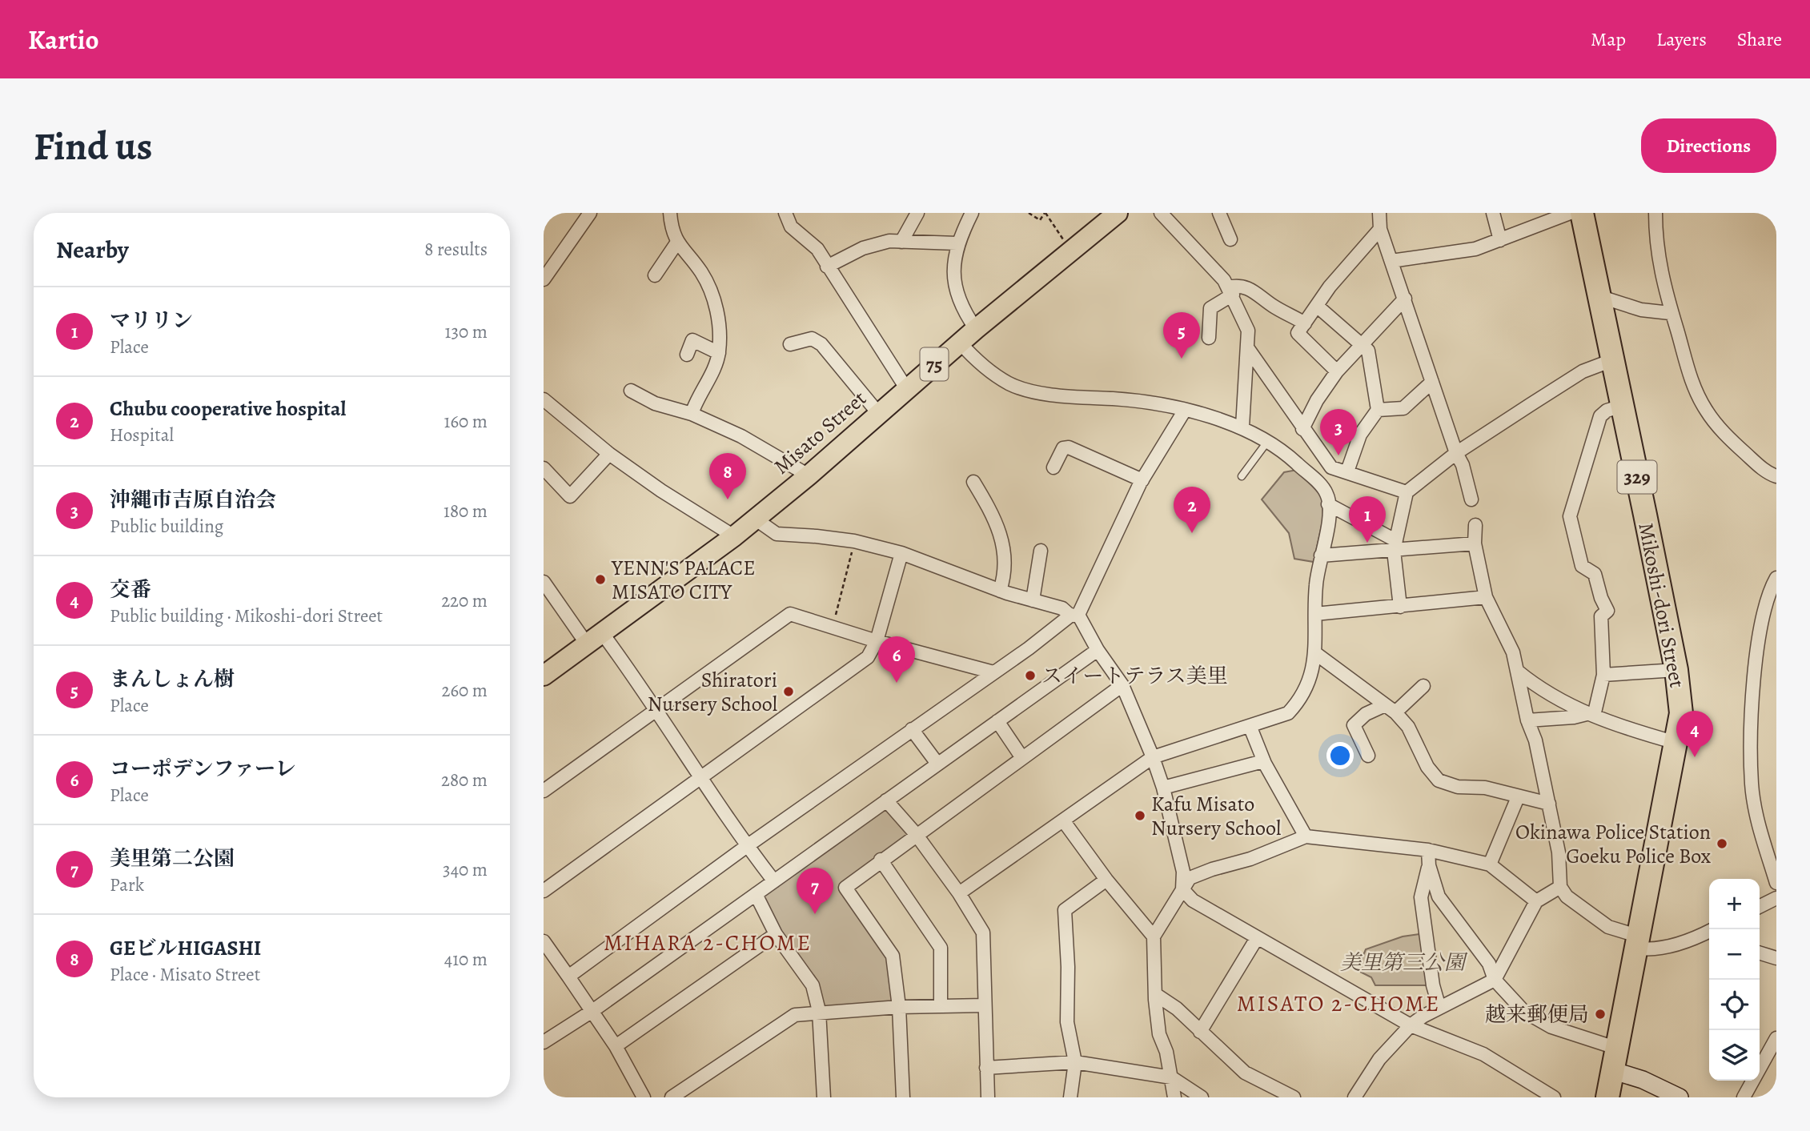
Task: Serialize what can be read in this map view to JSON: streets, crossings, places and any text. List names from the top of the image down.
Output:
{
  "streets": {
    "highway": ["329", "Mikoshi-dori Street"],
    "main road": ["75", "Misato Street"]
  },
  "districts": ["MIHARA 2-CHOME", "MISATO 2-CHOME"],
  "parks": ["美里第三公園"],
  "places": [
    "YENN'S PALACE MISATO CITY",
    "スイートテラス美里",
    "Shiratori Nursery School",
    "Kafu Misato Nursery School",
    "Okinawa Police Station Goeku Police Box",
    "越来郵便局"
  ],
  "page": {
    "header": "Kartio",
    "nav": ["Map", "Layers", "Share"],
    "buttons": "Directions",
    "title": "Find us",
    "heading": ["Nearby", "8 results"],
    "list": [
      {
        "mark": "1",
        "name": "マリリン",
        "note": "Place",
        "value": "130 m"
      },
      {
        "mark": "2",
        "name": "Chubu cooperative hospital",
        "note": "Hospital",
        "value": "160 m"
      },
      {
        "mark": "3",
        "name": "沖縄市吉原自治会",
        "note": "Public building",
        "value": "180 m"
      },
      {
        "mark": "4",
        "name": "交番",
        "note": "Public building · Mikoshi-dori Street",
        "value": "220 m"
      },
      {
        "mark": "5",
        "name": "まんしょん樹",
        "note": "Place",
        "value": "260 m"
      },
      {
        "mark": "6",
        "name": "コーポデンファーレ",
        "note": "Place",
        "value": "280 m"
      },
      {
        "mark": "7",
        "name": "美里第二公園",
        "note": "Park",
        "value": "340 m"
      },
      {
        "mark": "8",
        "name": "GEビルHIGASHI",
        "note": "Place · Misato Street",
        "value": "410 m"
      }
    ],
    "pins": [
      "5",
      "3",
      "8",
      "2",
      "1",
      "6",
      "4",
      "7"
    ],
    "map_buttons": ["+", "−"]
  }
}
